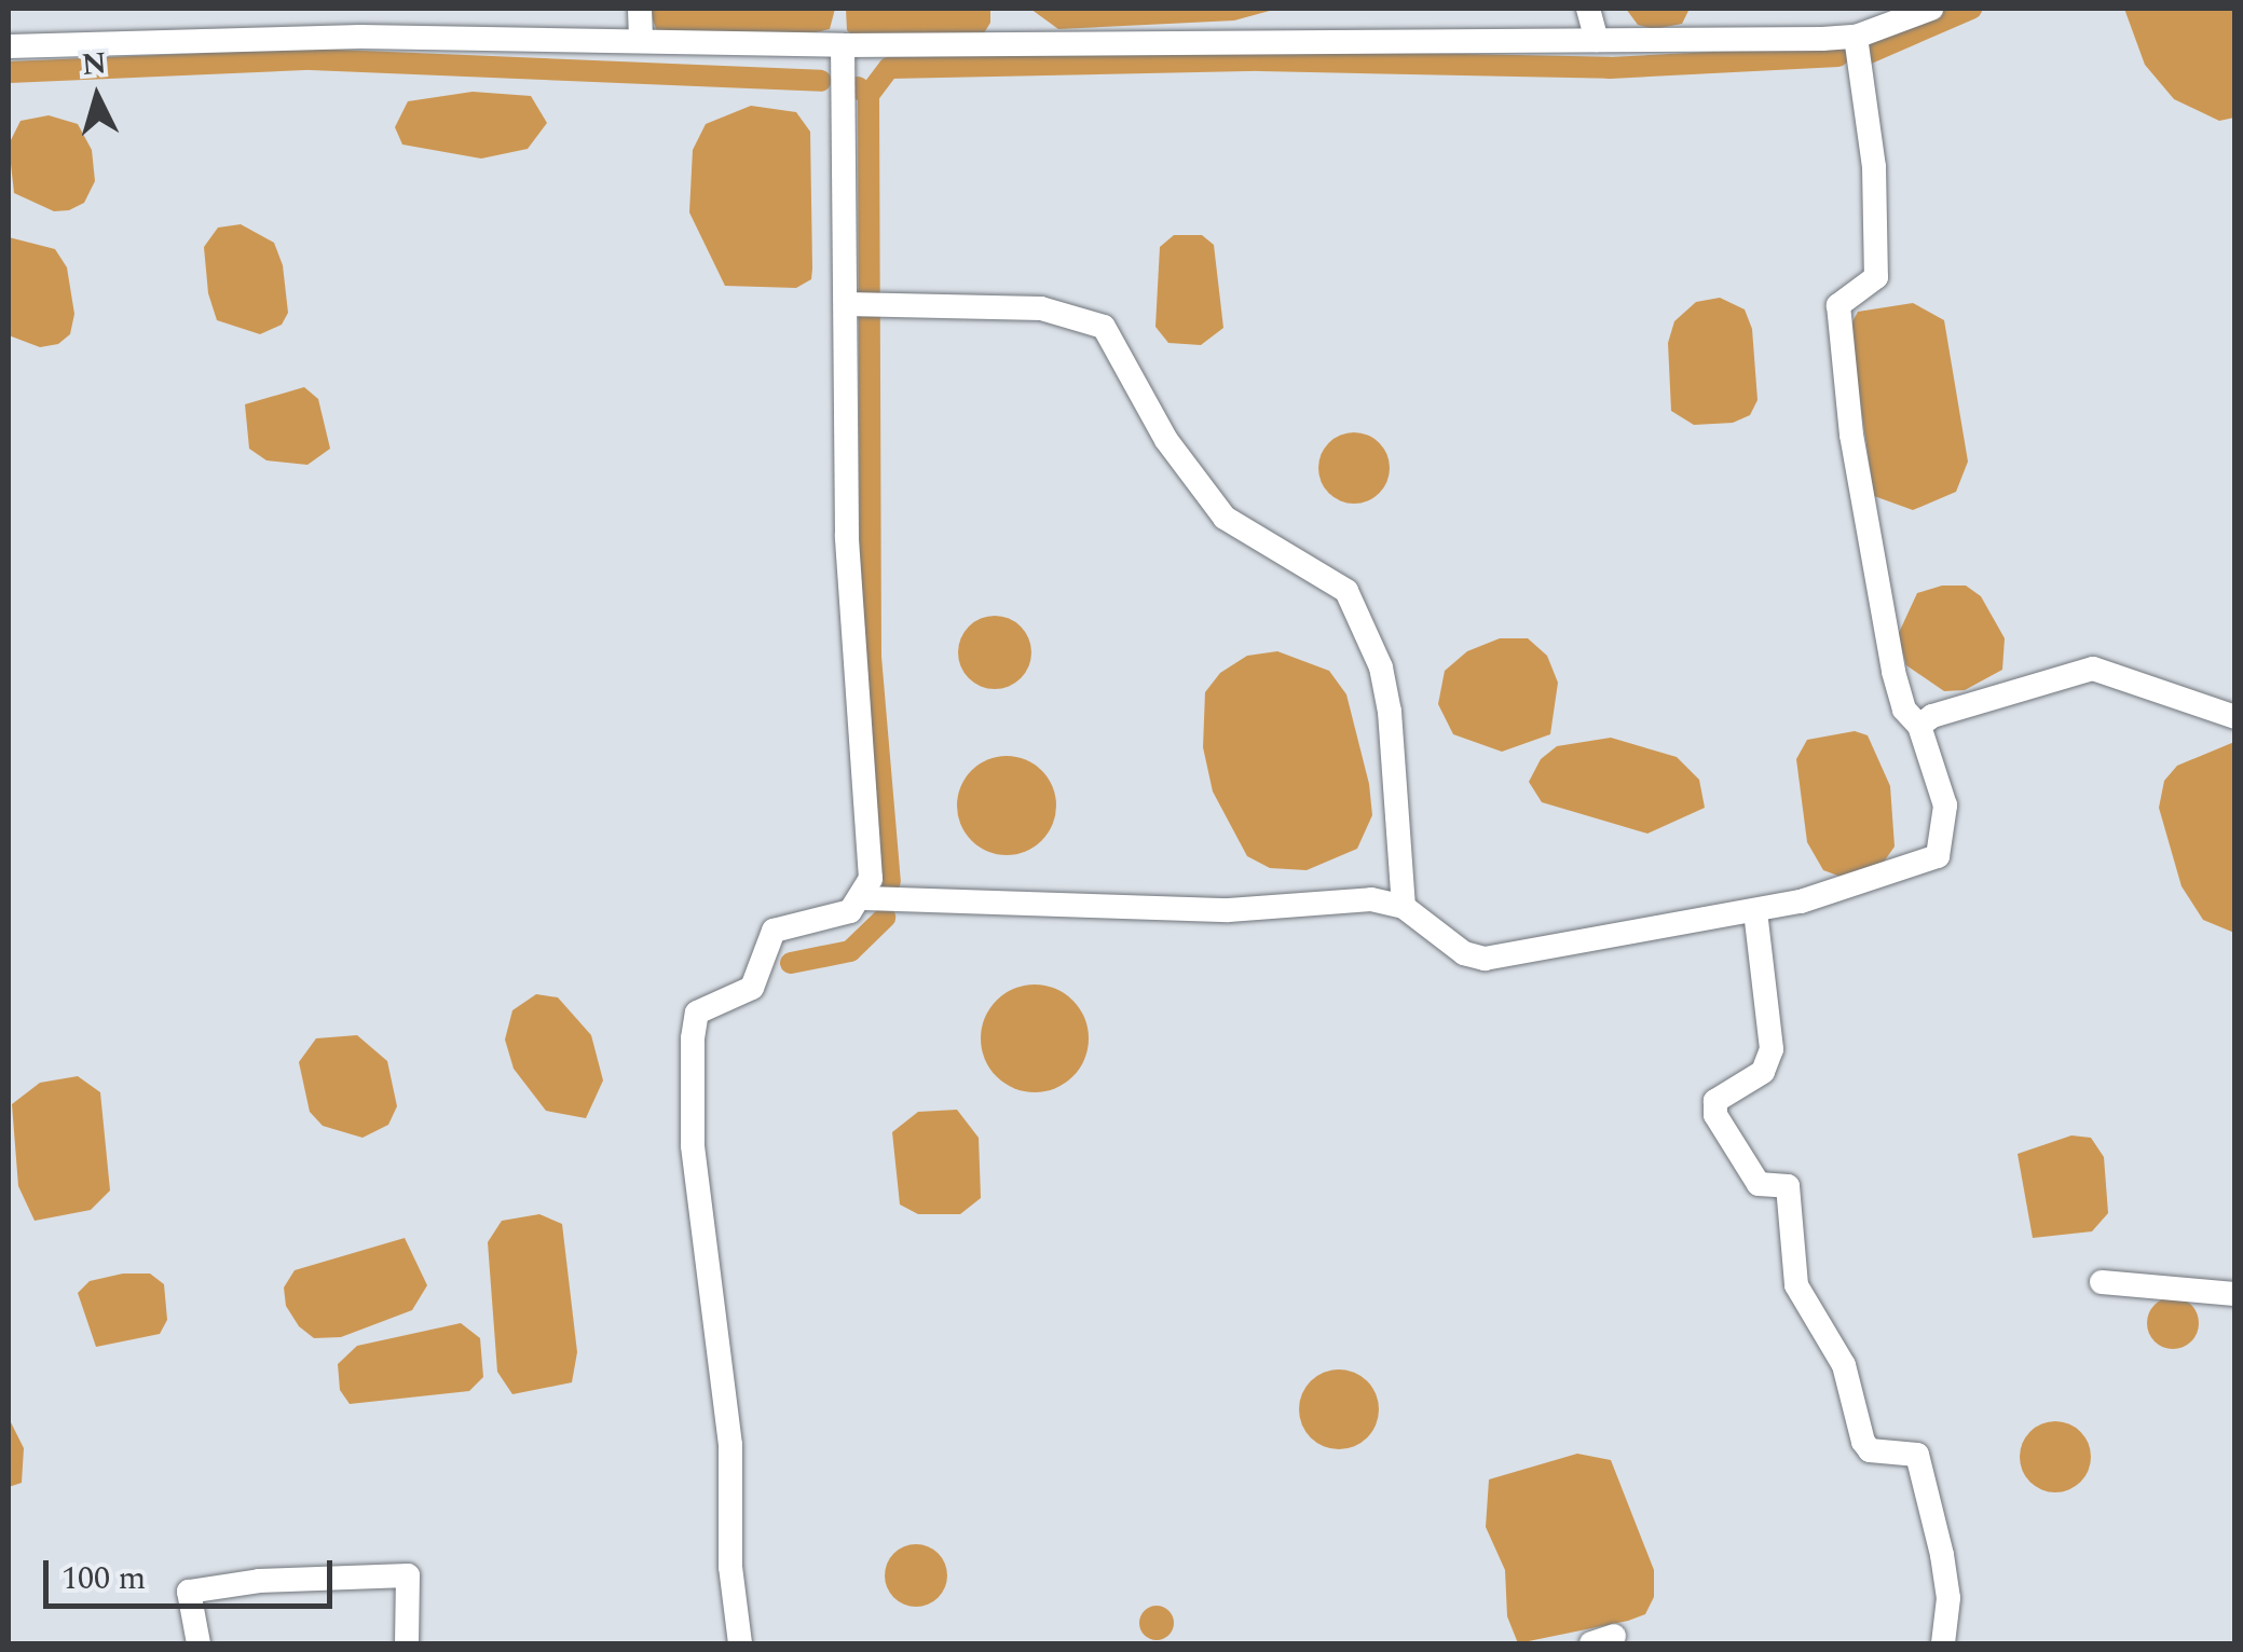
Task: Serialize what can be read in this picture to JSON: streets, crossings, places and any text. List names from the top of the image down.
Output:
{
  "scale_bar": "100 m",
  "north": "top"
}
